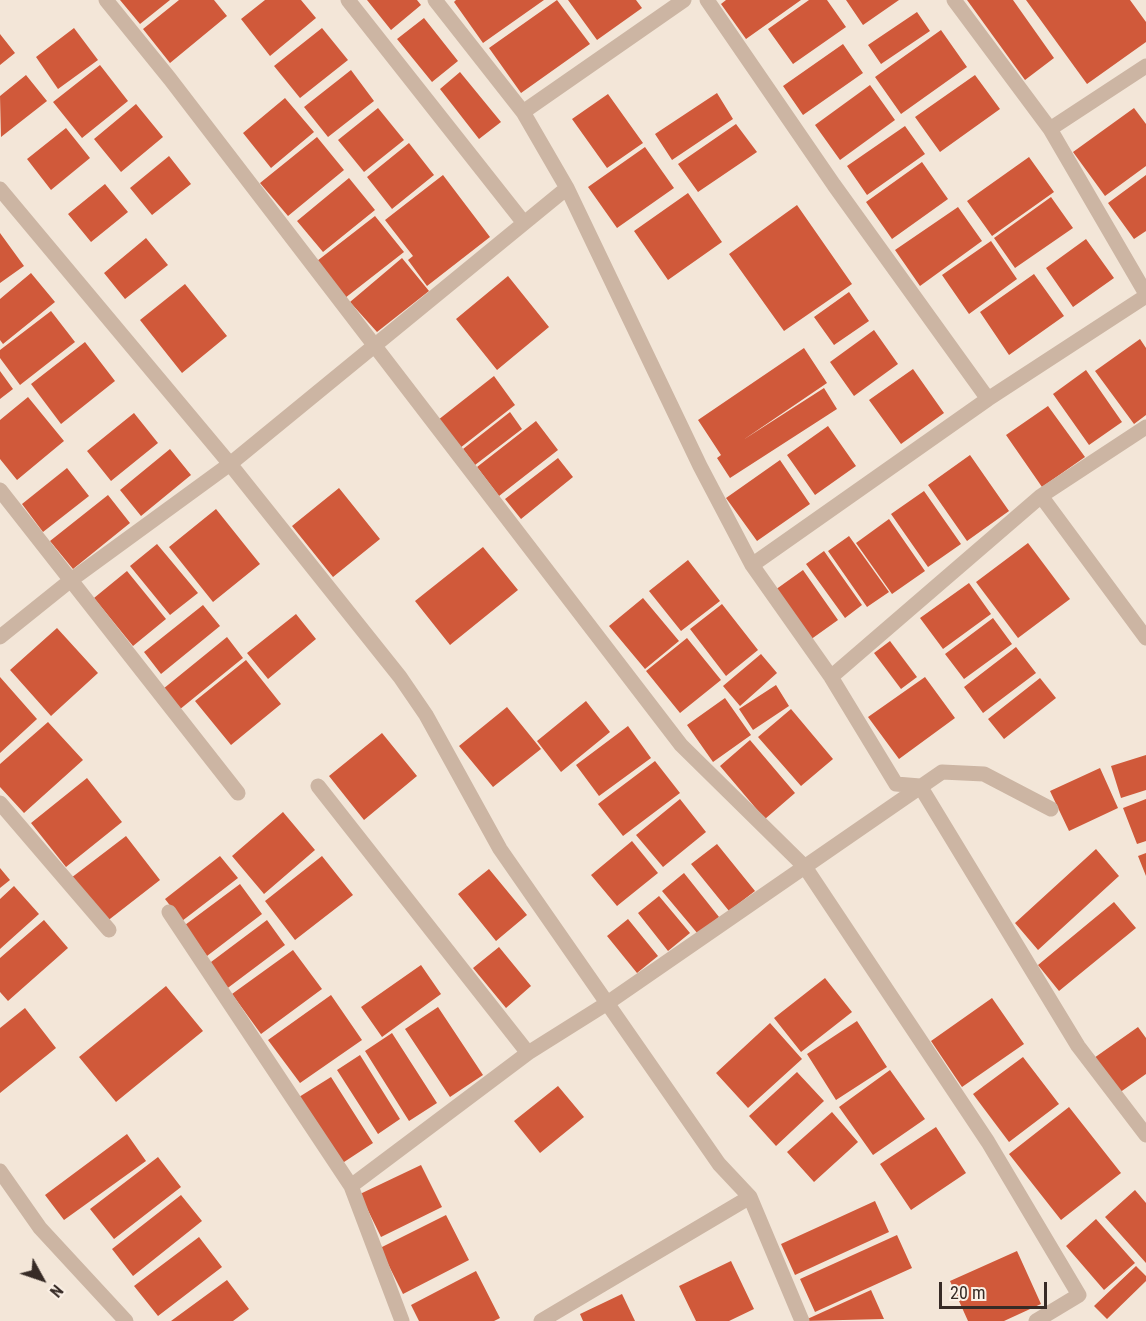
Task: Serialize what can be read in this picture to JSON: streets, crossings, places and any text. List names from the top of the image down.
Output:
{
  "scale_bar": "20 m",
  "north": "bottom right"
}
